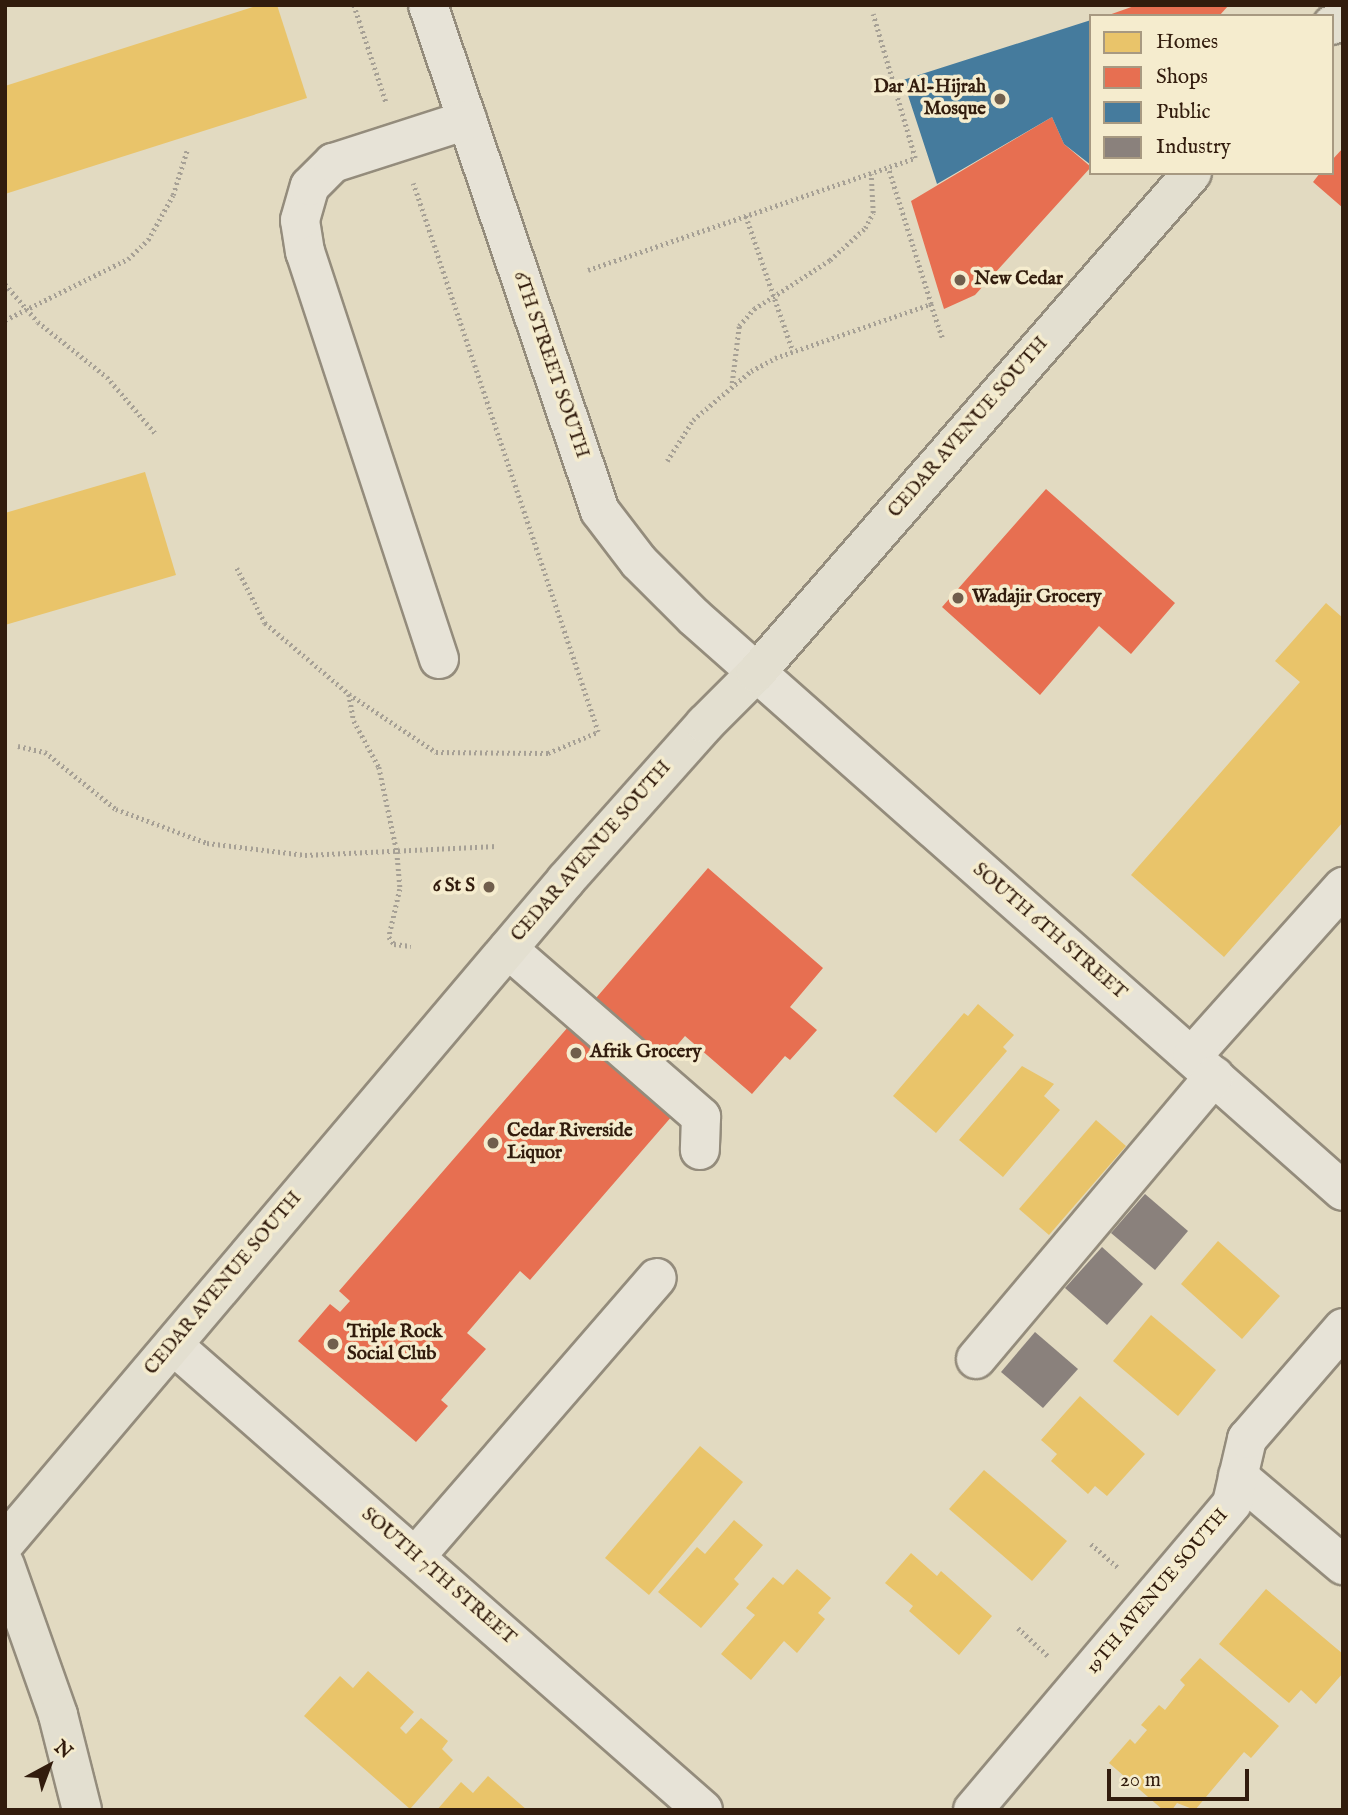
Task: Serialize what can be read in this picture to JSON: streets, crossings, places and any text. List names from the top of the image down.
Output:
{
  "streets": {
    "main road": ["CEDAR AVENUE SOUTH"],
    "street": [
      "6TH STREET SOUTH",
      "SOUTH 6TH STREET",
      "SOUTH 7TH STREET",
      "19TH AVENUE SOUTH"
    ]
  },
  "crossings": [
    ["6TH STREET SOUTH", "CEDAR AVENUE SOUTH"],
    ["6TH STREET SOUTH", "SOUTH 6TH STREET"],
    ["CEDAR AVENUE SOUTH", "SOUTH 6TH STREET"],
    ["CEDAR AVENUE SOUTH", "SOUTH 7TH STREET"]
  ],
  "places": [
    "Dar Al-Hijrah Mosque",
    "New Cedar",
    "Wadajir Grocery",
    "6 St S",
    "Afrik Grocery",
    "Cedar Riverside Liquor",
    "Triple Rock Social Club"
  ],
  "legend": [
    "Homes",
    "Shops",
    "Public",
    "Industry"
  ],
  "scale_bar": "20 m",
  "north": "top right"
}
